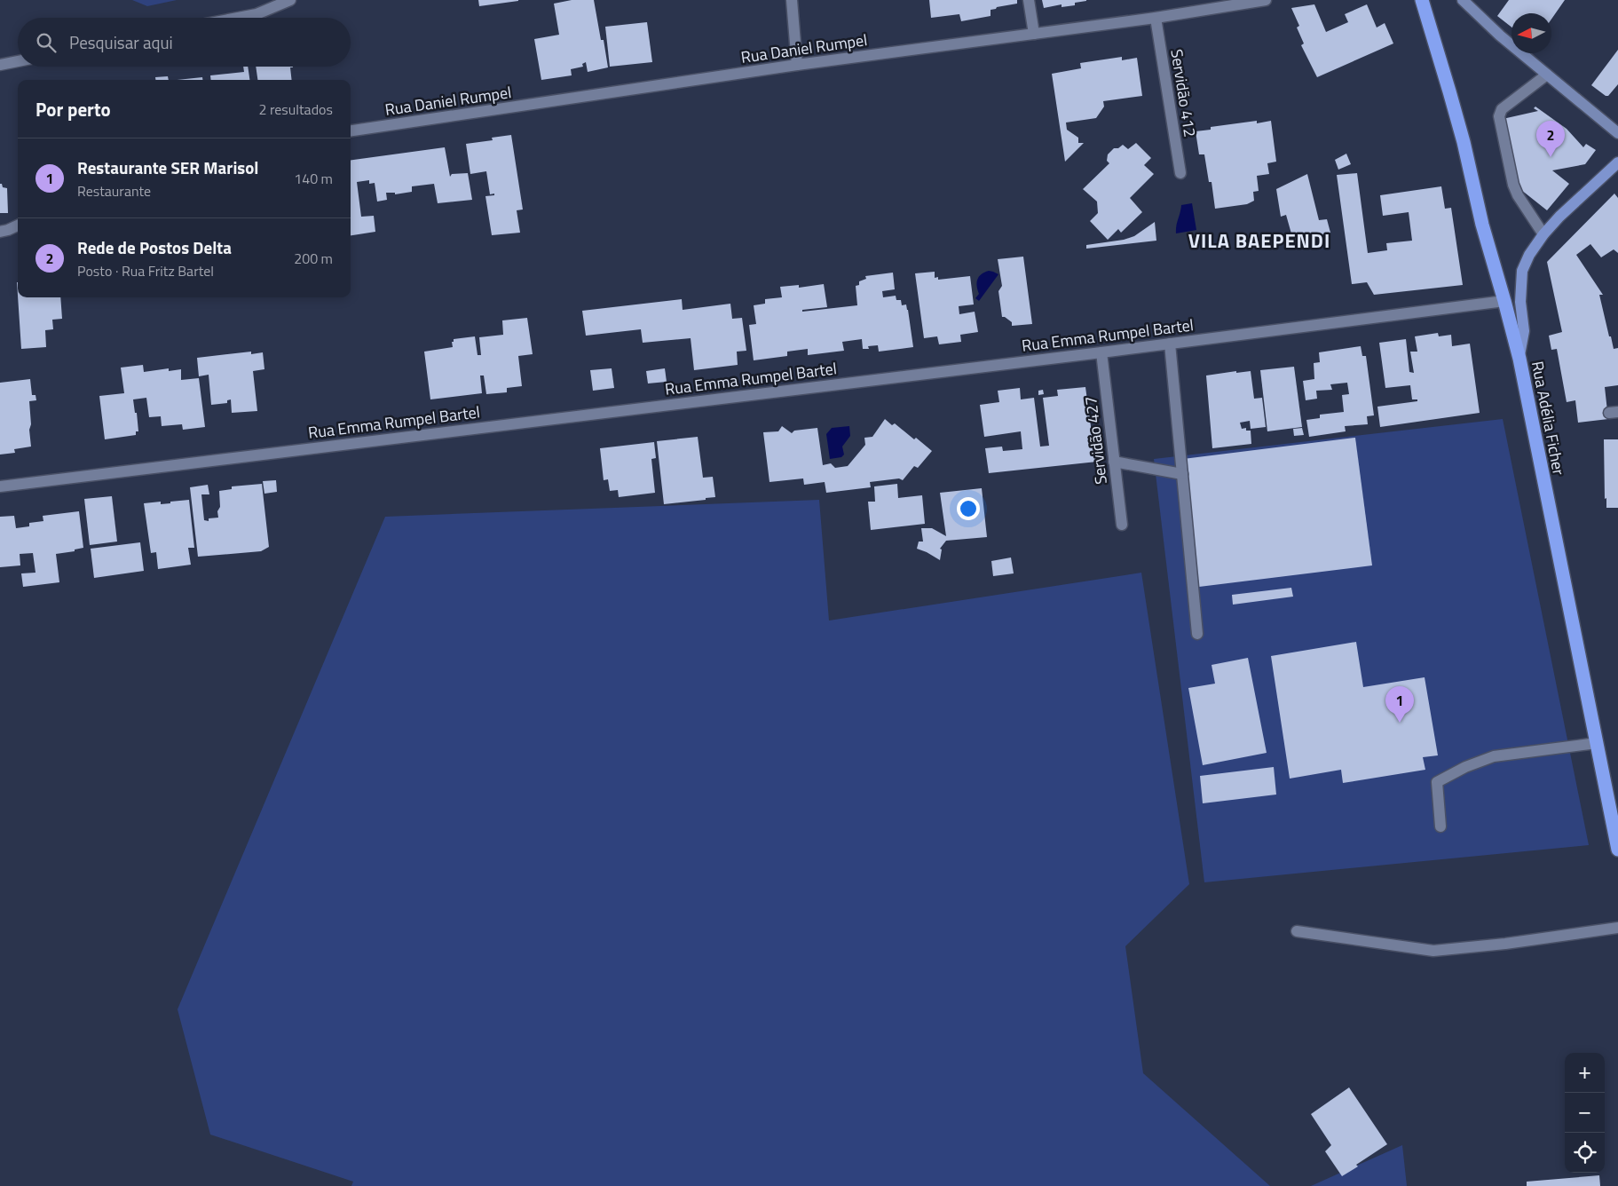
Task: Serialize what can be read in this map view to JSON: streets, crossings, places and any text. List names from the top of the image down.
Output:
{
  "streets": {
    "highway": ["Rua Adélia Ficher"],
    "street": [
      "Rua Daniel Rumpel",
      "Servidão 412",
      "Rua Emma Rumpel Bartel",
      "Servidão 427"
    ]
  },
  "crossings": [
    ["Rua Daniel Rumpel", "Servidão 412"],
    ["Rua Emma Rumpel Bartel", "Rua Adélia Ficher"],
    ["Rua Emma Rumpel Bartel", "Servidão 427"]
  ],
  "districts": ["VILA BAEPENDI"],
  "north": "left",
  "page": {
    "search": "Pesquisar aqui",
    "heading": ["Por perto", "2 resultados"],
    "pins": ["2", "1"],
    "list": [
      {
        "mark": "1",
        "name": "Restaurante SER Marisol",
        "note": "Restaurante",
        "value": "140 m"
      },
      {
        "mark": "2",
        "name": "Rede de Postos Delta",
        "note": "Posto · Rua Fritz Bartel",
        "value": "200 m"
      }
    ],
    "map_buttons": ["+", "−"]
  }
}
